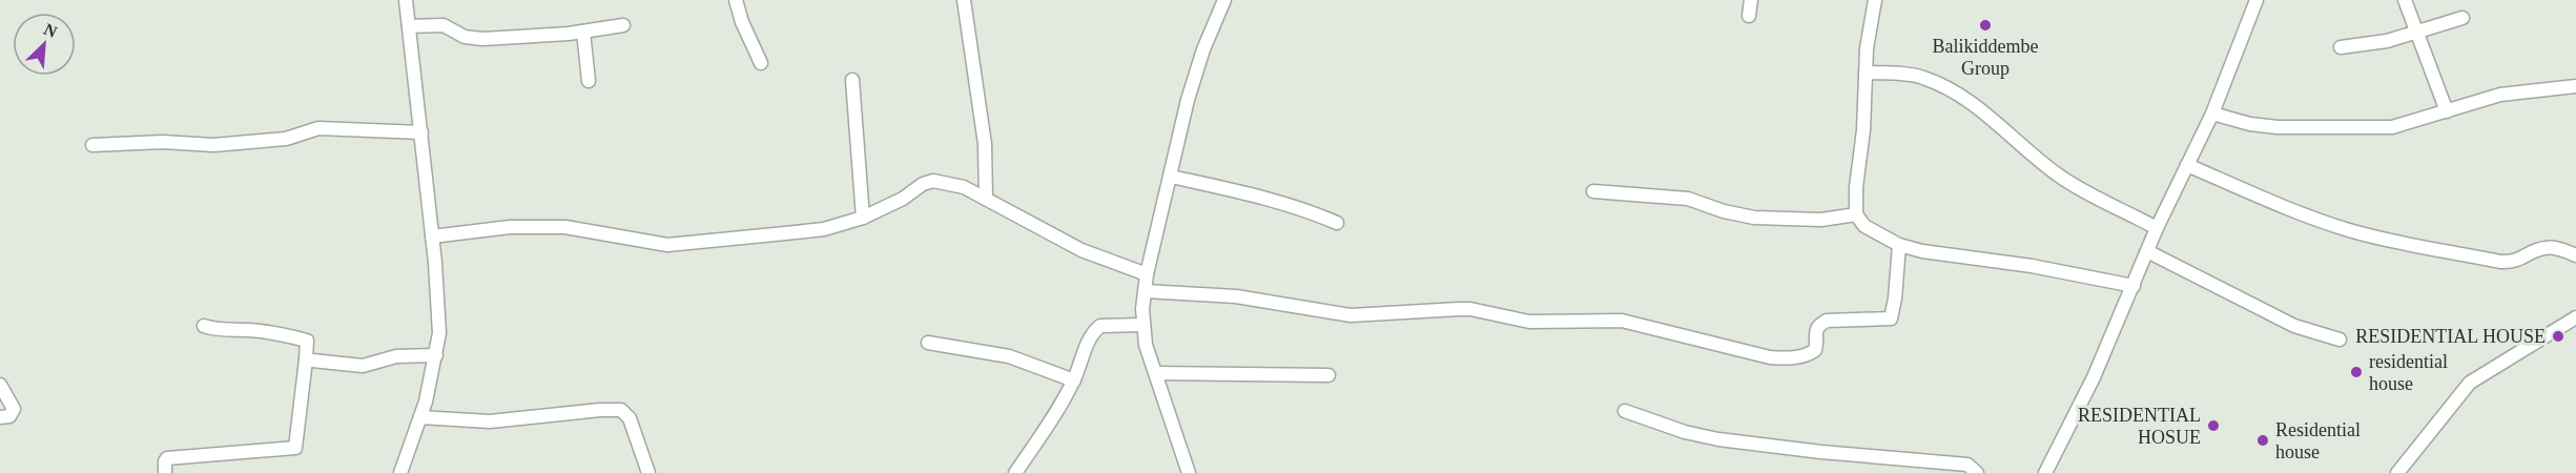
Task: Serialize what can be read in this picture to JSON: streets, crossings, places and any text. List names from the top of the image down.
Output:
{
  "places": [
    "Balikiddembe Group",
    "RESIDENTIAL HOUSE",
    "residential house",
    "RESIDENTIAL HOSUE",
    "Residential house"
  ],
  "north": "top right"
}
